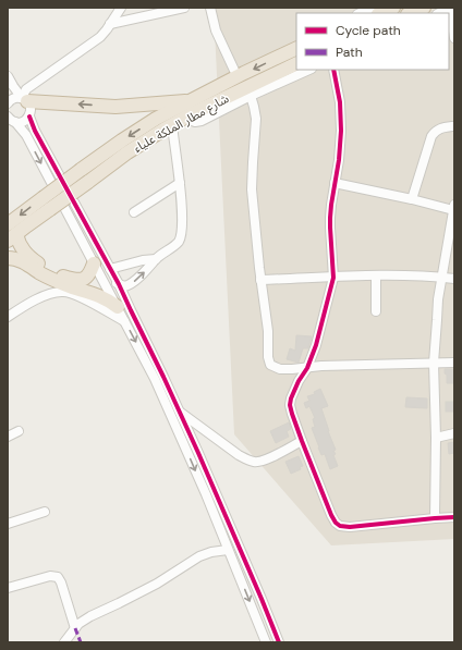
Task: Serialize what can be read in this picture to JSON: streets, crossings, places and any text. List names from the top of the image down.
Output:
{
  "streets": {
    "highway": ["شارع مطار الملكة علياء"]
  },
  "legend": ["Cycle path", "Path"]
}
